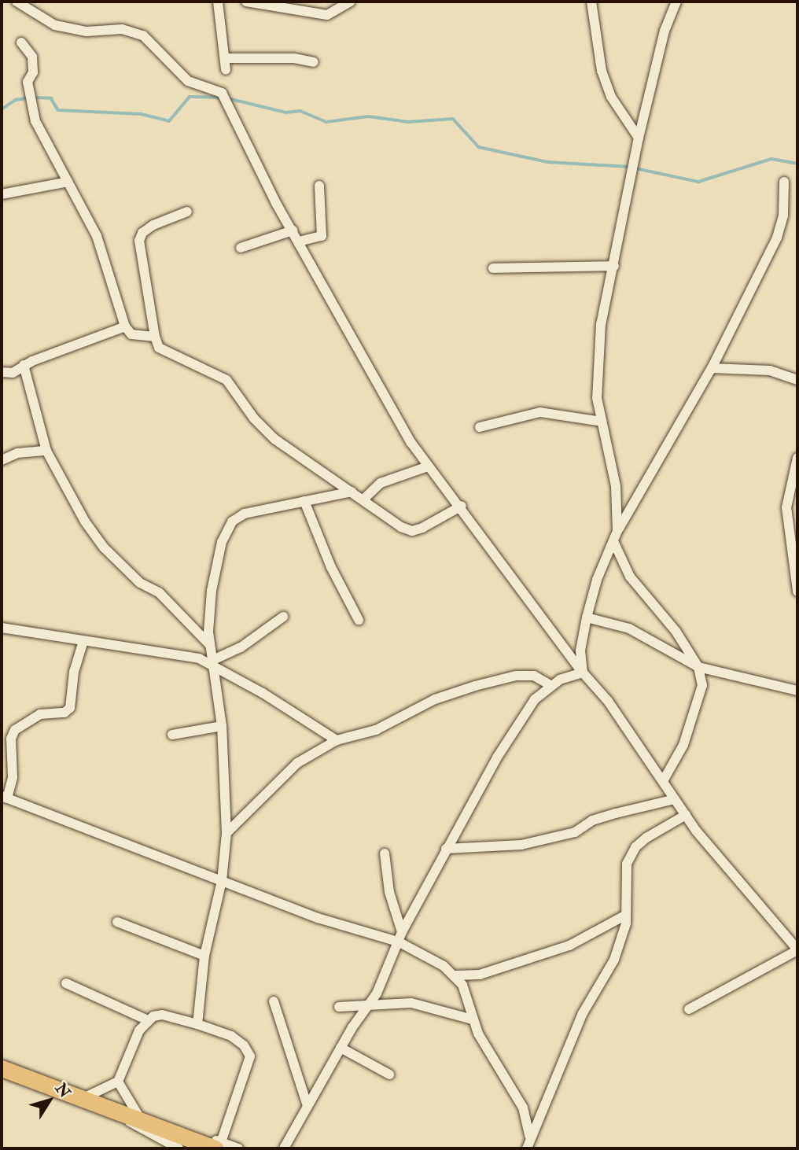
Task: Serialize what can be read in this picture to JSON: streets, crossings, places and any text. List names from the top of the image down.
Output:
{
  "north": "top right"
}
